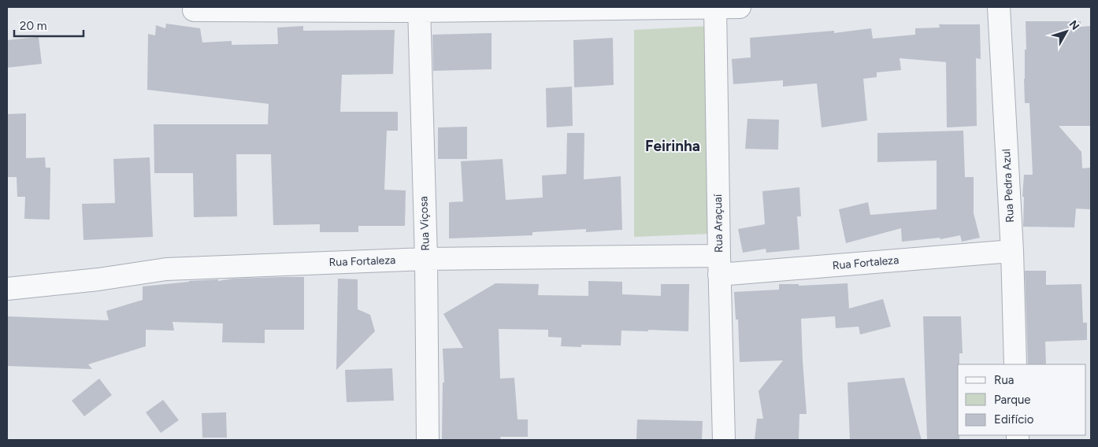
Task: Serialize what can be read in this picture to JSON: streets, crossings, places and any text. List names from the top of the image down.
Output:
{
  "streets": {
    "street": [
      "Rua Pedra Azul",
      "Rua Viçosa",
      "Rua Araçuaí",
      "Rua Fortaleza"
    ]
  },
  "crossings": [
    ["Rua Pedra Azul", "Rua Fortaleza"],
    ["Rua Viçosa", "Rua Fortaleza"],
    ["Rua Araçuaí", "Rua Fortaleza"]
  ],
  "districts": ["Feirinha"],
  "legend": ["Rua", "Parque", "Edifício"],
  "scale_bar": "20 m",
  "north": "top right"
}
